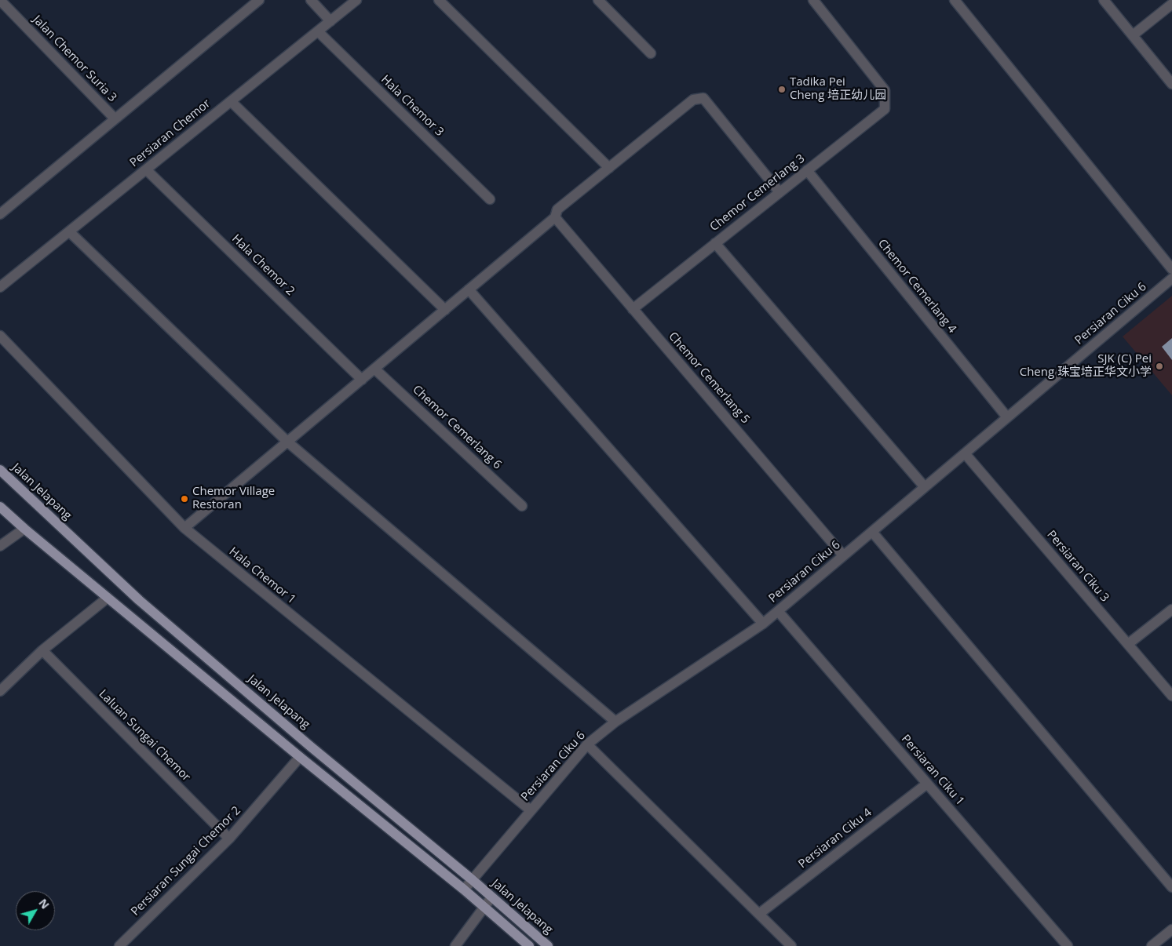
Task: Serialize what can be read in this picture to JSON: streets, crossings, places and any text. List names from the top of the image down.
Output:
{
  "streets": {
    "main road": ["Jalan Jelapang"],
    "street": [
      "Jalan Chemor Suria 3",
      "Hala Chemor 3",
      "Persiaran Chemor",
      "Chemor Cemerlang 3",
      "Hala Chemor 2",
      "Chemor Cemerlang 4",
      "Persiaran Ciku 6",
      "Chemor Cemerlang 5",
      "Chemor Cemerlang 6",
      "Persiaran Ciku 3",
      "Hala Chemor 1",
      "Laluan Sungai Chemor",
      "Persiaran Ciku 1",
      "Persiaran Ciku 4",
      "Persiaran Sungai Chemor 2"
    ]
  },
  "crossings": [
    ["Hala Chemor 3", "Persiaran Chemor"],
    ["Persiaran Chemor", "Hala Chemor 2"],
    ["Chemor Cemerlang 3", "Chemor Cemerlang 4"],
    ["Chemor Cemerlang 3", "Chemor Cemerlang 5"],
    ["Chemor Cemerlang 4", "Persiaran Ciku 6"],
    ["Persiaran Ciku 6", "Chemor Cemerlang 5"],
    ["Persiaran Ciku 6", "Jalan Jelapang"],
    ["Persiaran Ciku 6", "Persiaran Ciku 3"],
    ["Persiaran Ciku 6", "Hala Chemor 1"],
    ["Persiaran Ciku 6", "Persiaran Ciku 1"],
    ["Laluan Sungai Chemor", "Persiaran Sungai Chemor 2"],
    ["Persiaran Ciku 1", "Persiaran Ciku 4"]
  ],
  "places": ["Tadika Pei Cheng 培正幼儿园", "SJK (C) Pei Cheng 珠宝培正华文小学", "Chemor Village Restoran"],
  "north": "top right"
}
